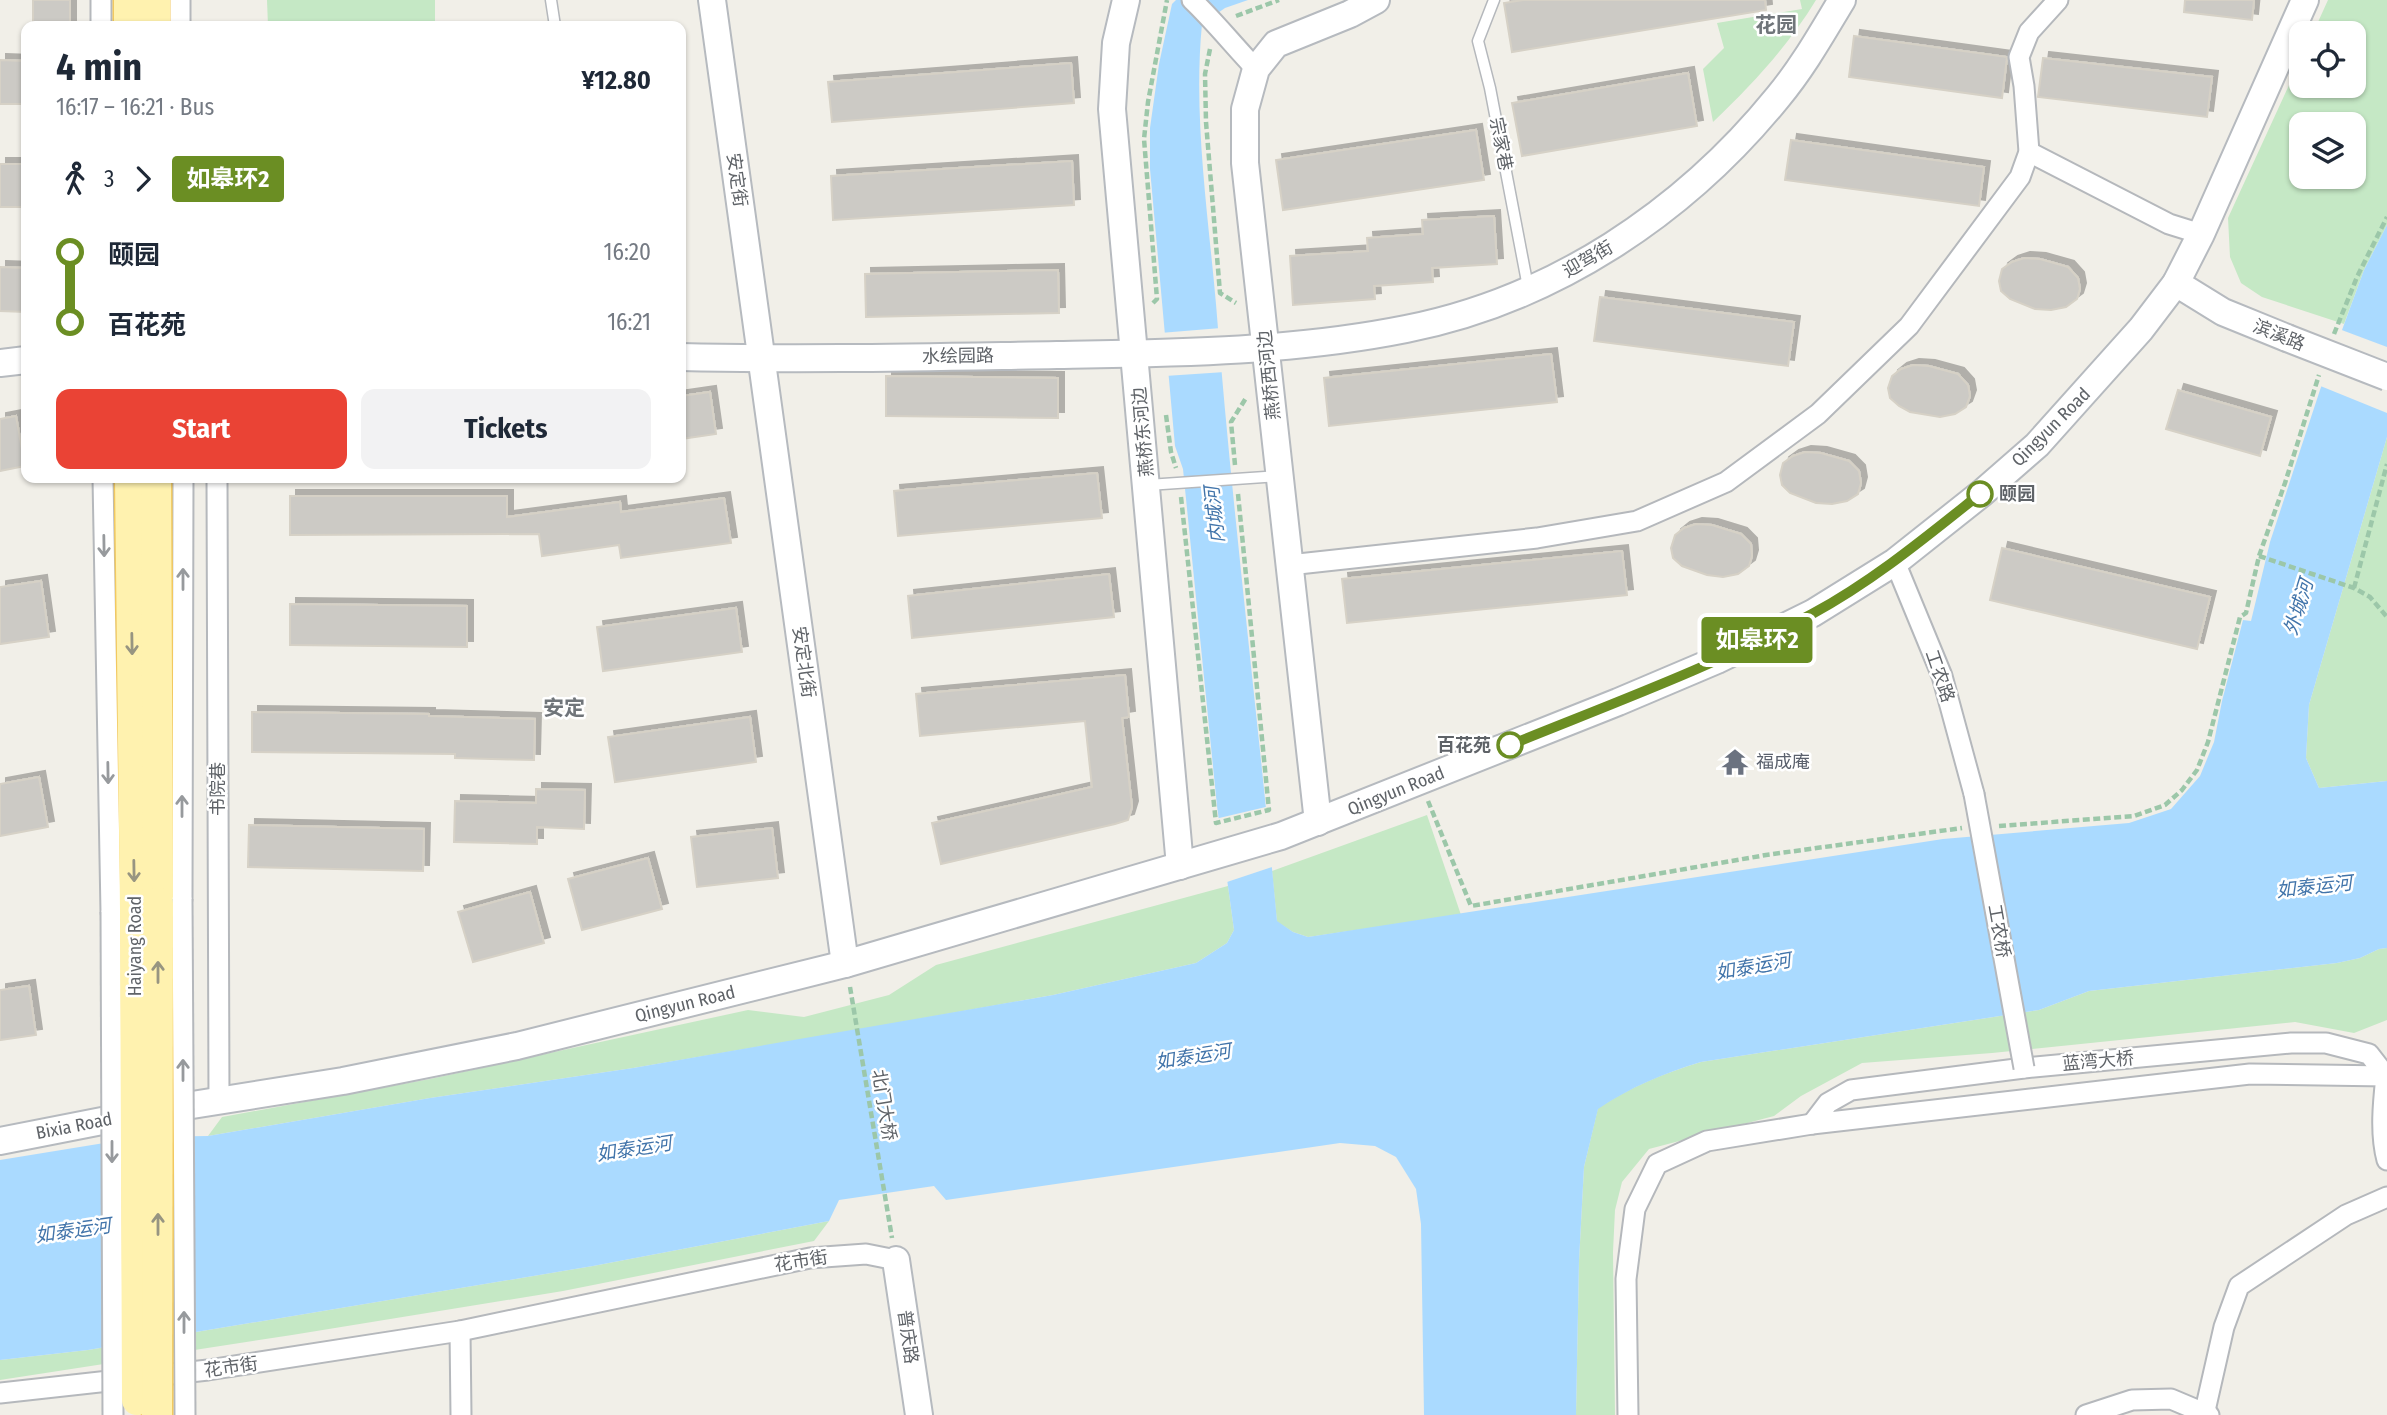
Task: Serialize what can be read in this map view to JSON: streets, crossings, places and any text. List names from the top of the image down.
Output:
{
  "streets": {
    "main road": ["Haiyang Road"],
    "street": [
      "安定街",
      "迎驾街",
      "滨溪路",
      "水绘园路",
      "燕桥西河边",
      "Qingyun Road",
      "燕桥东河边",
      "安定北街",
      "工农路",
      "书院巷",
      "工农桥",
      "蓝湾大桥",
      "Bixia Road",
      "花市街",
      "普庆路"
    ],
    "lane": ["宗家巷"],
    "path": ["北门大桥"]
  },
  "crossings": [
    ["宗家巷", "迎驾街"],
    ["安定街", "水绘园路"],
    ["安定街", "安定北街"],
    ["迎驾街", "水绘园路"],
    ["迎驾街", "燕桥西河边"],
    ["滨溪路", "Qingyun Road"],
    ["水绘园路", "燕桥东河边"],
    ["水绘园路", "安定北街"],
    ["燕桥西河边", "Qingyun Road"],
    ["Qingyun Road", "燕桥东河边"],
    ["Qingyun Road", "安定北街"],
    ["Qingyun Road", "工农路"],
    ["Qingyun Road", "书院巷"],
    ["Qingyun Road", "北门大桥"],
    ["Qingyun Road", "Bixia Road"],
    ["安定北街", "北门大桥"],
    ["工农路", "工农桥"],
    ["工农桥", "蓝湾大桥"],
    ["花市街", "普庆路"]
  ],
  "districts": ["花园", "安定"],
  "water": ["内城河", "外城河", "如泰运河"],
  "places": {
    "other": ["颐园", "百花苑"],
    "temple": ["福成庵"]
  },
  "lines": ["bus line 如皋环2"],
  "page": {
    "on_map": "如皋环2",
    "heading": ["4 min", "16:17 – 16:21 · Bus", "¥12.80"],
    "legs": ["3", "如皋环2"],
    "list": [
      {
        "name": "颐园",
        "value": "16:20"
      },
      {
        "name": "百花苑",
        "value": "16:21"
      }
    ],
    "buttons": ["Start", "Tickets"]
  }
}
